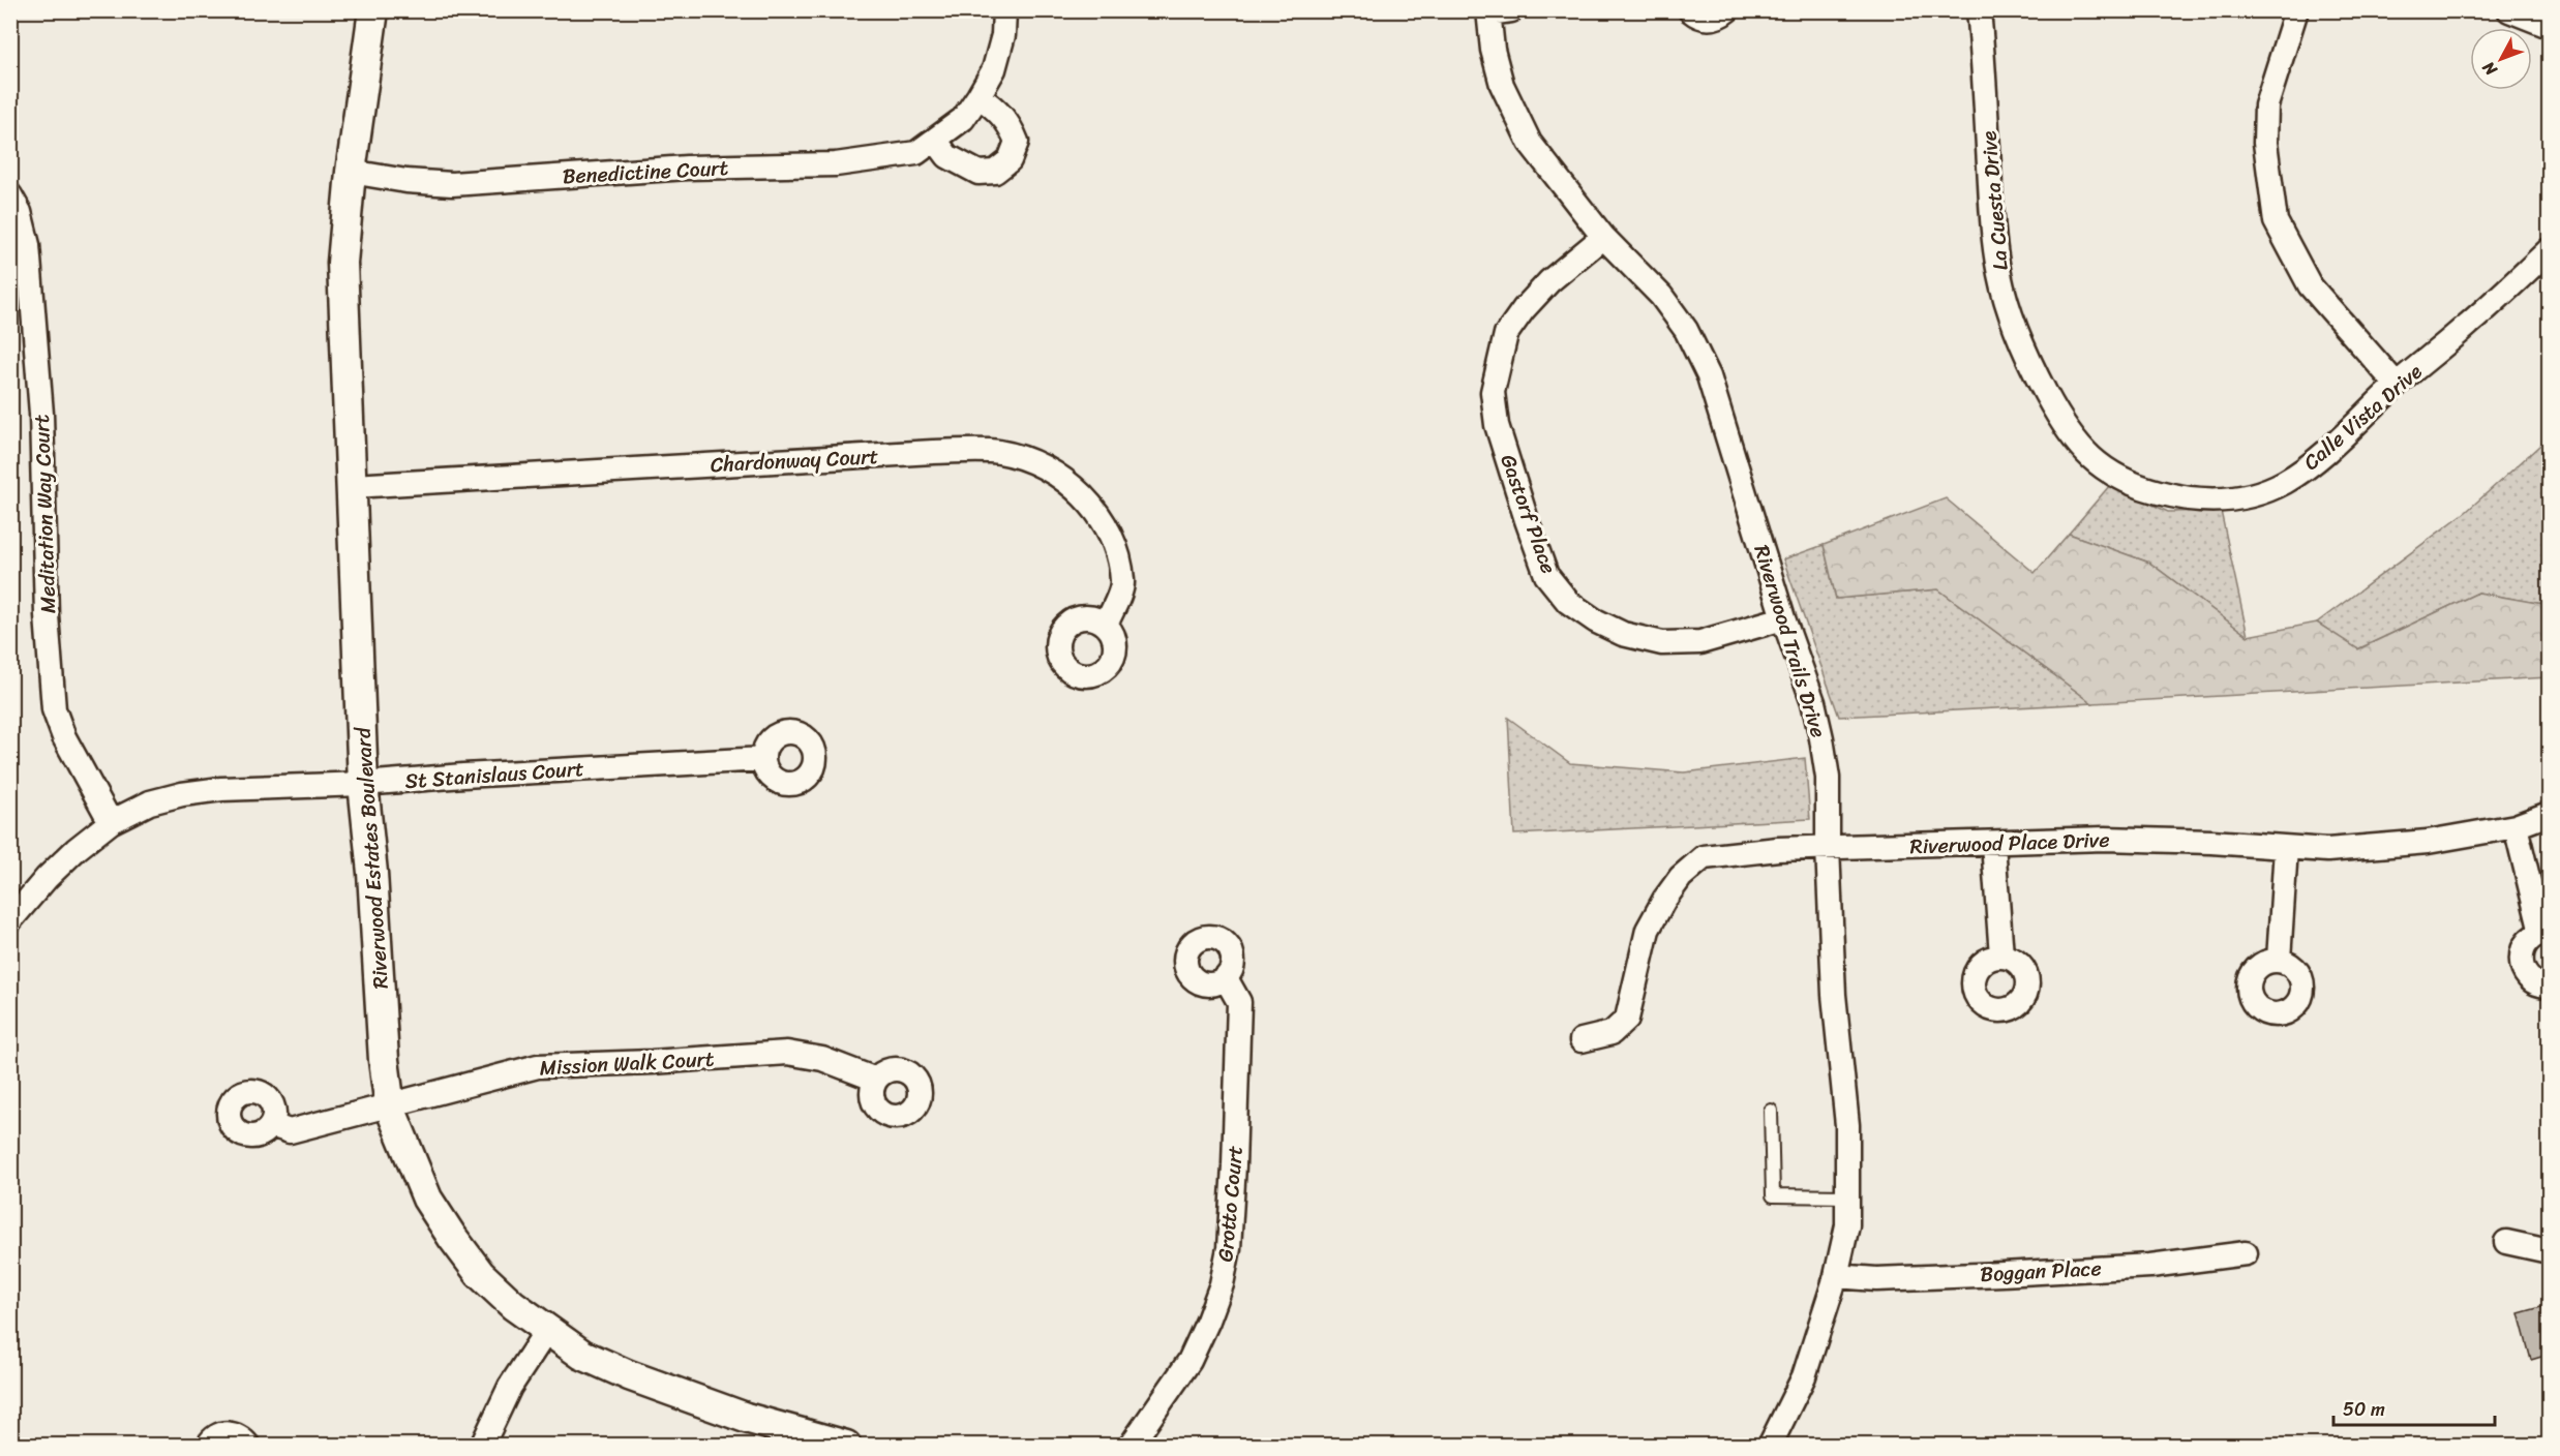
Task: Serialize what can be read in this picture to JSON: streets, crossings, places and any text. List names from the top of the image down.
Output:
{
  "streets": {
    "street": [
      "Benedictine Court",
      "La Cuesta Drive",
      "Calle Vista Drive",
      "Chardonway Court",
      "Meditation Way Court",
      "Gastorf Place",
      "Riverwood Trails Drive",
      "St Stanislaus Court",
      "Riverwood Place Drive",
      "Riverwood Estates Boulevard",
      "Mission Walk Court",
      "Grotto Court",
      "Boggan Place"
    ]
  },
  "crossings": [
    ["Benedictine Court", "Riverwood Estates Boulevard"],
    ["La Cuesta Drive", "Calle Vista Drive"],
    ["Chardonway Court", "Riverwood Estates Boulevard"],
    ["Meditation Way Court", "St Stanislaus Court"],
    ["Gastorf Place", "Riverwood Trails Drive"],
    ["Riverwood Trails Drive", "Riverwood Place Drive"],
    ["Riverwood Trails Drive", "Boggan Place"],
    ["St Stanislaus Court", "Riverwood Estates Boulevard"],
    ["Riverwood Estates Boulevard", "Mission Walk Court"]
  ],
  "scale_bar": "50 m",
  "north": "bottom left"
}
